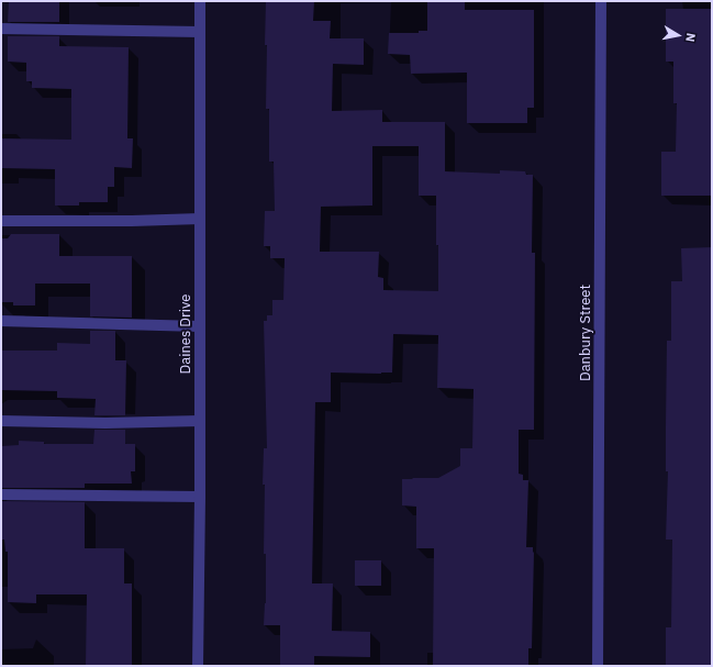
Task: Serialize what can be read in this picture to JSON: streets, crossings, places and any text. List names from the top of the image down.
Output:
{
  "streets": {
    "street": ["Danbury Street", "Daines Drive"]
  },
  "north": "right"
}
